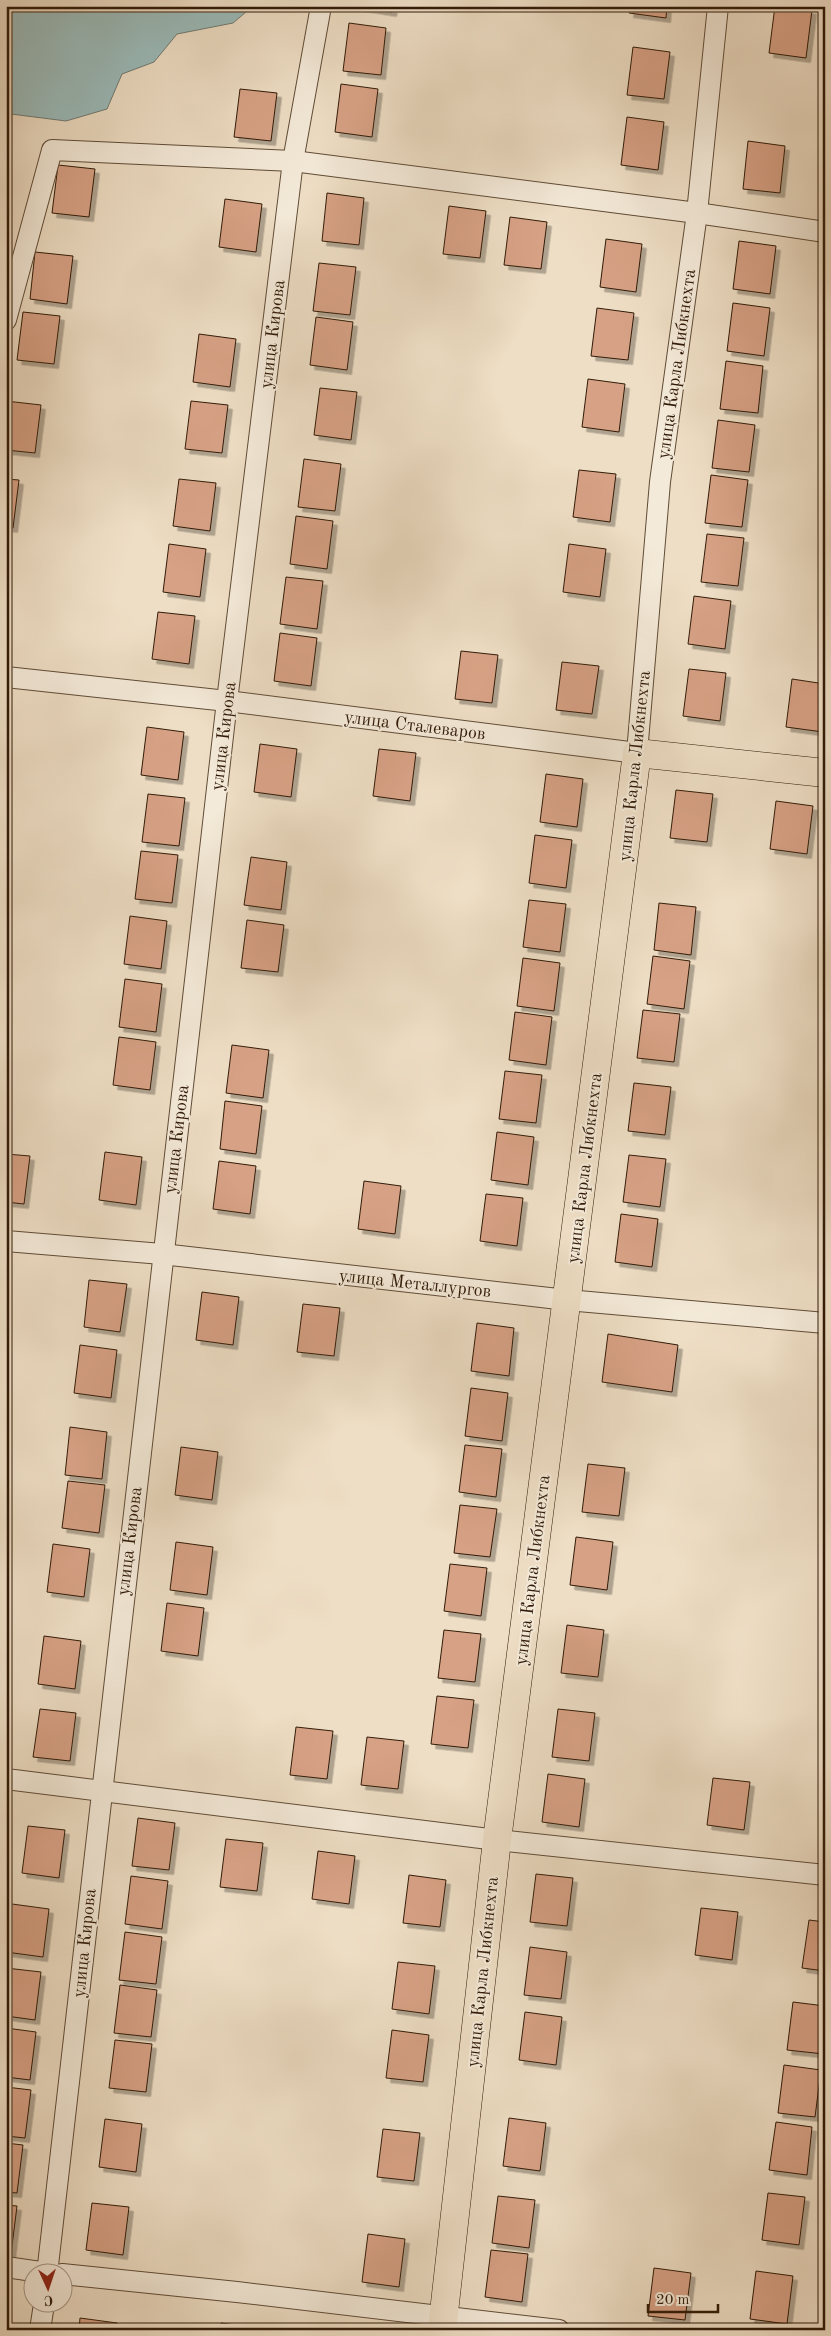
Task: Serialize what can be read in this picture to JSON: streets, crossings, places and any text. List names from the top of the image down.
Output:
{
  "streets": {
    "main road": ["улица Карла Либкнехта", "улица Сталеваров"],
    "street": ["улица Кирова", "улица Металлургов"]
  },
  "crossings": [
    ["улица Кирова", "улица Сталеваров"],
    ["улица Кирова", "улица Металлургов"],
    ["улица Карла Либкнехта", "улица Сталеваров"],
    ["улица Карла Либкнехта", "улица Металлургов"]
  ],
  "scale_bar": "20 m",
  "north": "bottom"
}
